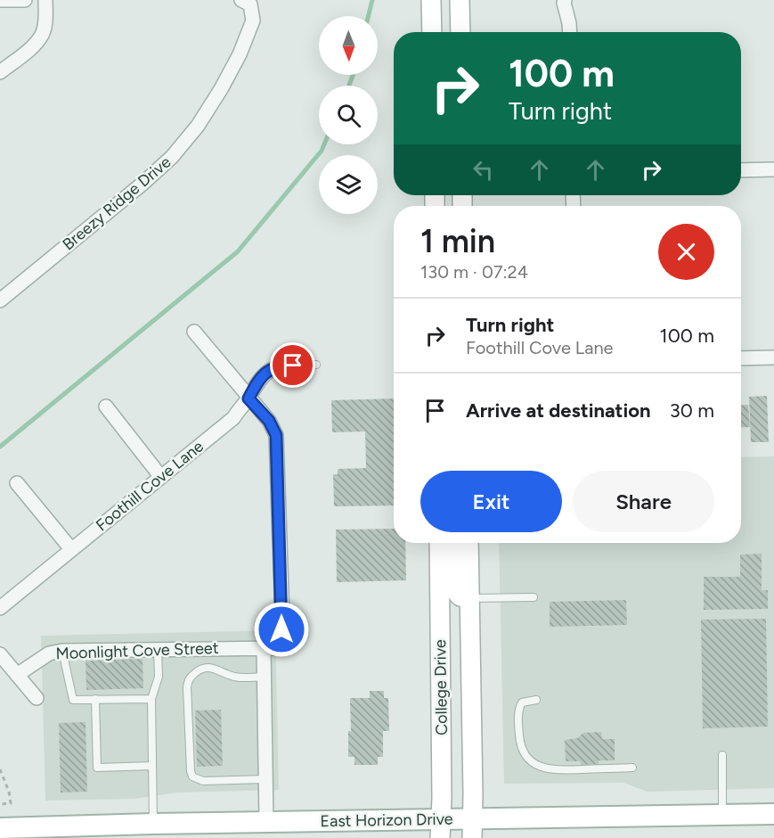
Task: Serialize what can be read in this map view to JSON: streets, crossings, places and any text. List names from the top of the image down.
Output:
{
  "streets": {
    "main road": ["College Drive", "East Horizon Drive"],
    "street": ["Breezy Ridge Drive", "Foothill Cove Lane", "Moonlight Cove Street"]
  },
  "crossings": [
    ["College Drive", "East Horizon Drive"]
  ],
  "north": "bottom",
  "page": {
    "turn": ["100 m", "Turn right"],
    "heading": ["1 min", "130 m · 07:24"],
    "list": [
      {
        "name": "Turn right",
        "note": "Foothill Cove Lane",
        "value": "100 m"
      },
      {
        "name": "Arrive at destination",
        "value": "30 m"
      }
    ],
    "buttons": ["Exit", "Share"]
  }
}
